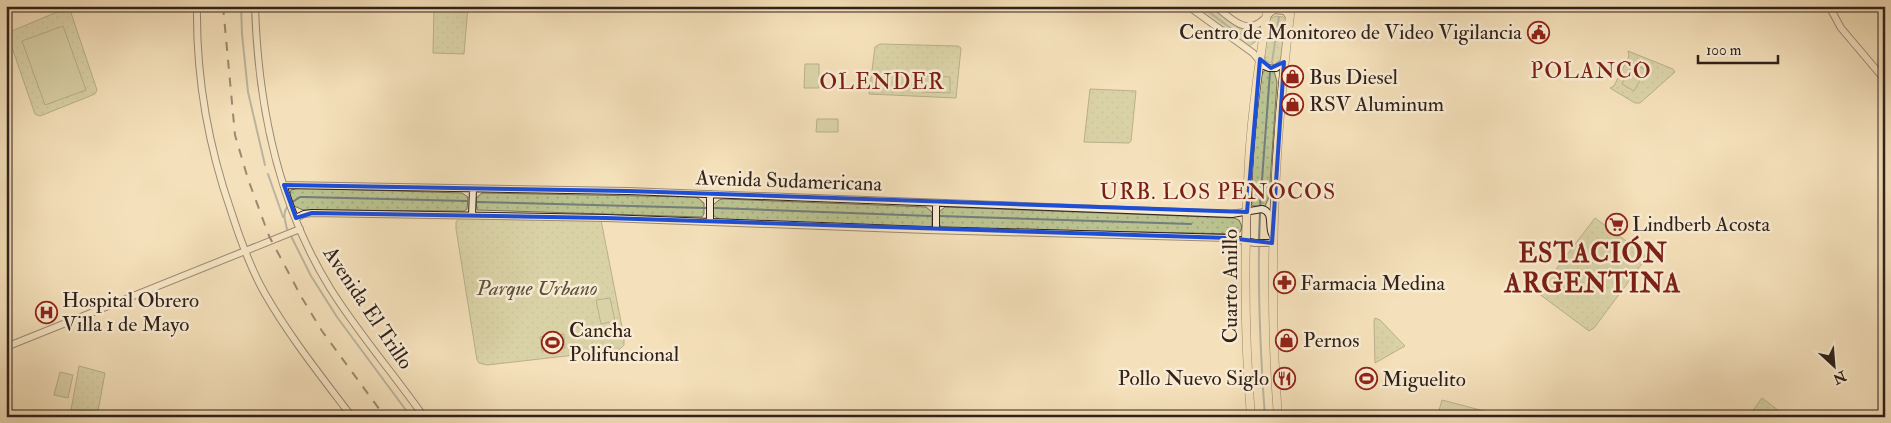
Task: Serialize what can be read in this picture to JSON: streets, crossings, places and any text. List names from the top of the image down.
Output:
{
  "streets": {
    "highway": ["Cuarto Anillo"],
    "street": ["Avenida Sudamericana", "Avenida El Trillo"]
  },
  "crossings": [
    ["Avenida Sudamericana", "Cuarto Anillo"],
    ["Avenida Sudamericana", "Avenida El Trillo"]
  ],
  "districts": [
    "POLANCO",
    "OLENDER",
    "URB. LOS PENOCOS",
    "ESTACIÓN ARGENTINA"
  ],
  "parks": ["Parque Urbano"],
  "places": {
    "public building": ["Centro de Monitoreo de Video Vigilancia"],
    "shop": ["Bus Diesel", "RSV Aluminum", "Pernos"],
    "supermarket": ["Lindberb Acosta"],
    "pharmacy": ["Farmacia Medina"],
    "hospital": ["Hospital Obrero Villa 1 de Mayo"],
    "sports": ["Cancha Polifuncional", "Miguelito"],
    "restaurant": ["Pollo Nuevo Siglo"]
  },
  "scale_bar": "100 m",
  "north": "bottom right"
}
